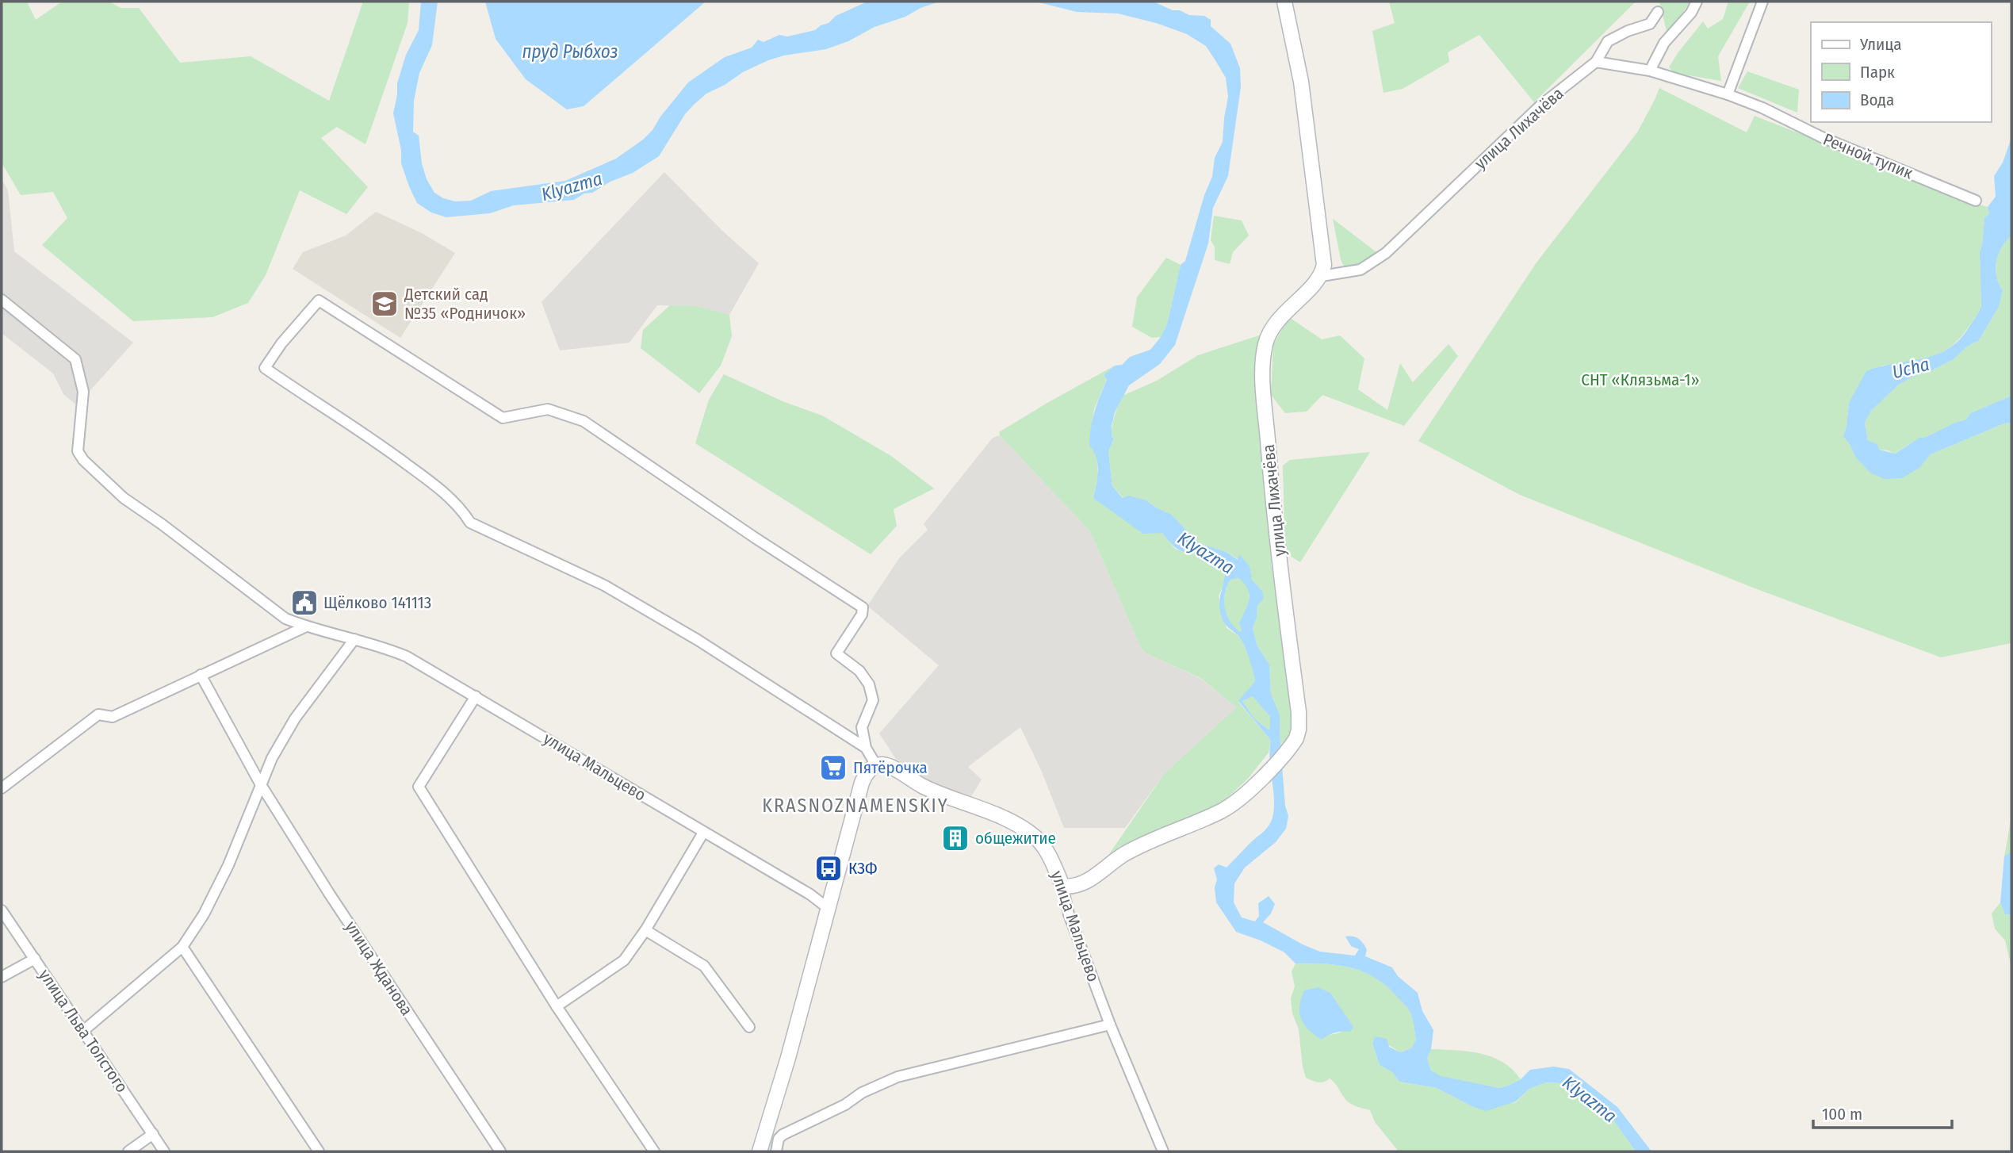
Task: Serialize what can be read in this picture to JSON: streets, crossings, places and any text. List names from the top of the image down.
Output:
{
  "streets": {
    "street": [
      "улица Лихачёва",
      "Речной тупик",
      "улица Мальцево",
      "улица Жданова",
      "улица Льва Толстого"
    ]
  },
  "crossings": [
    ["улица Лихачёва", "Речной тупик"],
    ["улица Лихачёва", "улица Мальцево"]
  ],
  "districts": ["KRASNOZNAMENSKIY"],
  "water": ["пруд Рыбхоз", "Klyazma", "Ucha"],
  "parks": ["СНТ «Клязьма-1»"],
  "places": {
    "school or university": ["Детский сад №35 «Родничок»"],
    "public building": ["Щёлково 141113"],
    "supermarket": ["Пятёрочка"],
    "building": ["общежитие"],
    "bus stop": ["КЗФ"]
  },
  "legend": ["Улица", "Парк", "Вода"],
  "scale_bar": "100 m"
}
